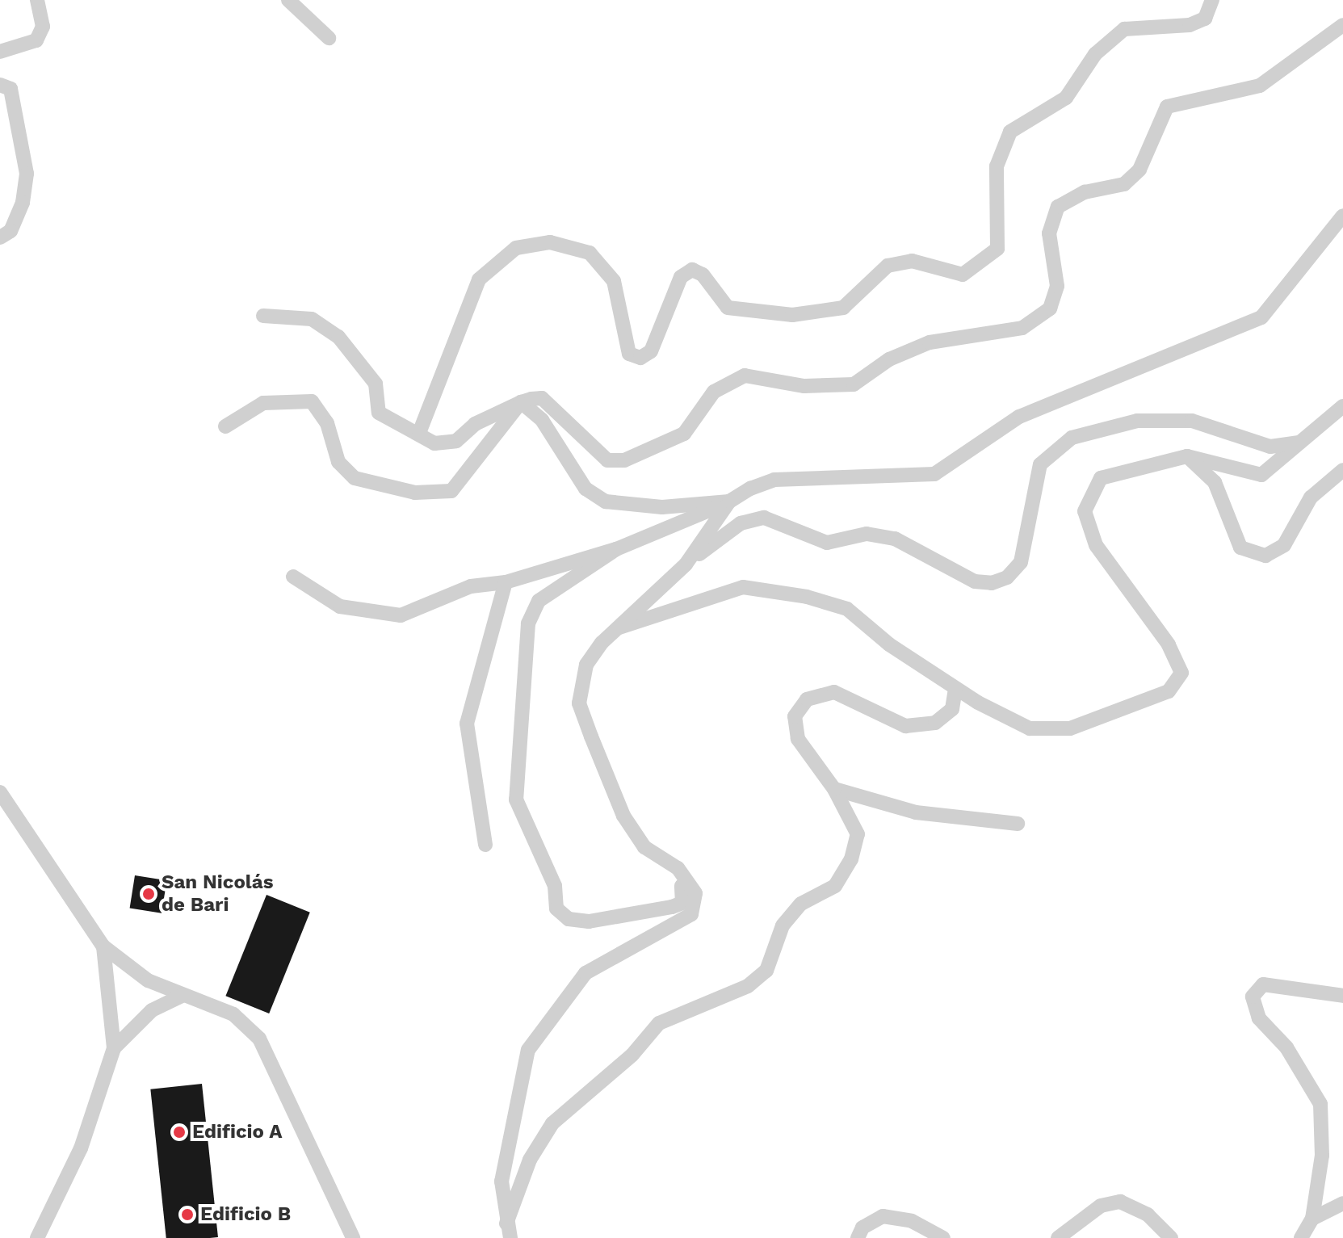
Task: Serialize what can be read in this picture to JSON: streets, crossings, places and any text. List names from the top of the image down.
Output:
{
  "places": ["San Nicolás de Bari", "Edificio A", "Edificio B"]
}
